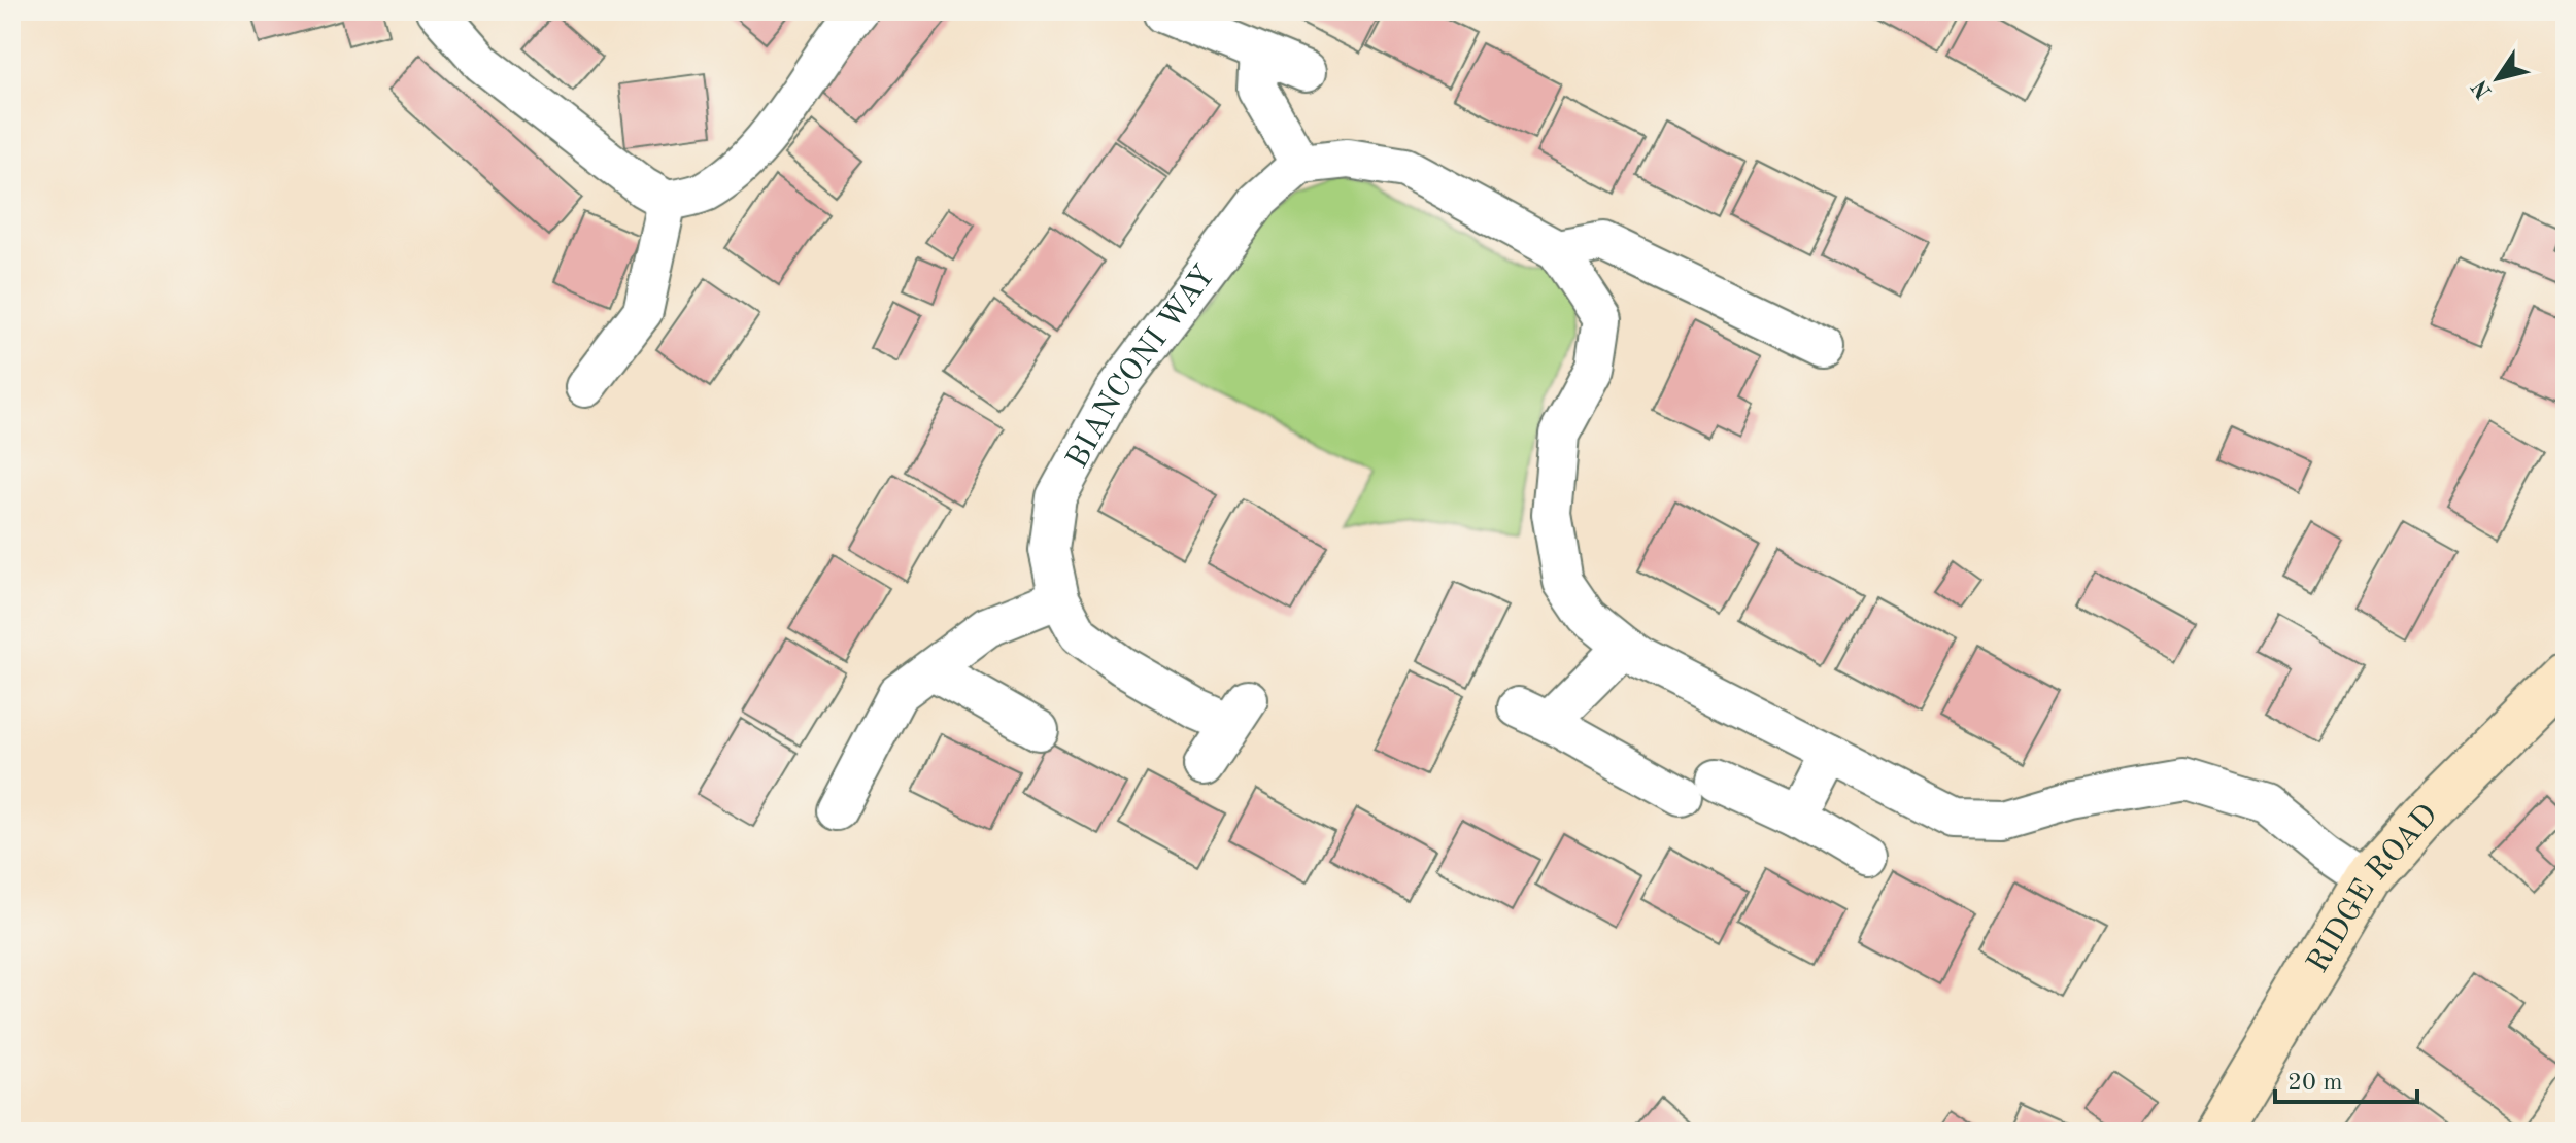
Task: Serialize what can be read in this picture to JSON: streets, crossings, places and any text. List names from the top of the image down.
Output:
{
  "streets": {
    "street": ["BIANCONI WAY", "RIDGE ROAD"]
  },
  "scale_bar": "20 m",
  "north": "bottom left"
}
